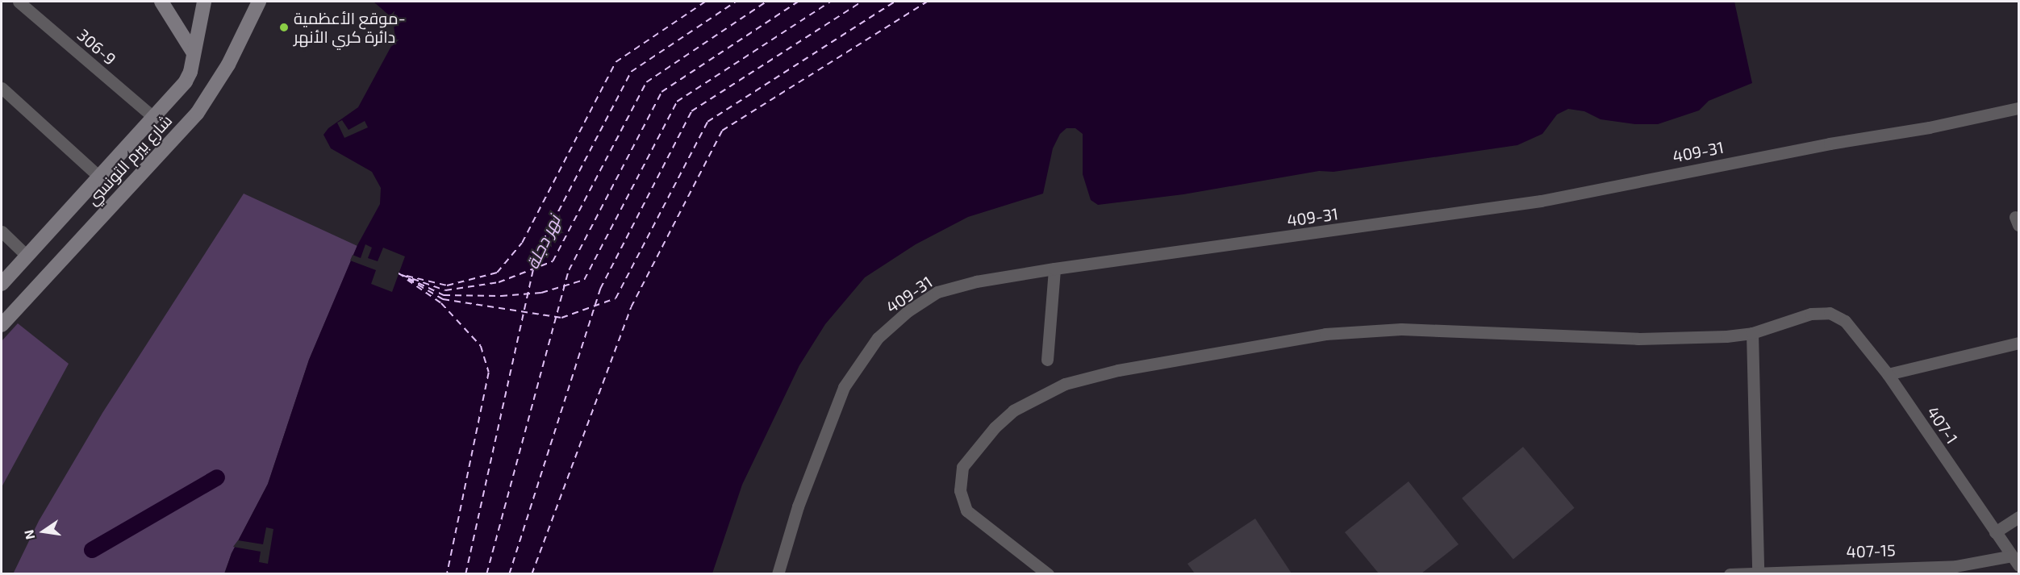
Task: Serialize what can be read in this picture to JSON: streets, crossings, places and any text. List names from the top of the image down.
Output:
{
  "streets": {
    "street": [
      "306-9",
      "409-31",
      "شارع بيرم التونسي",
      "407-1",
      "407-15"
    ]
  },
  "crossings": [
    ["306-9", "شارع بيرم التونسي"],
    ["407-1", "407-15"]
  ],
  "water": ["نهر دجلة"],
  "places": ["موقع الأعظمية- دائرة كري الأنهر"],
  "north": "left"
}
